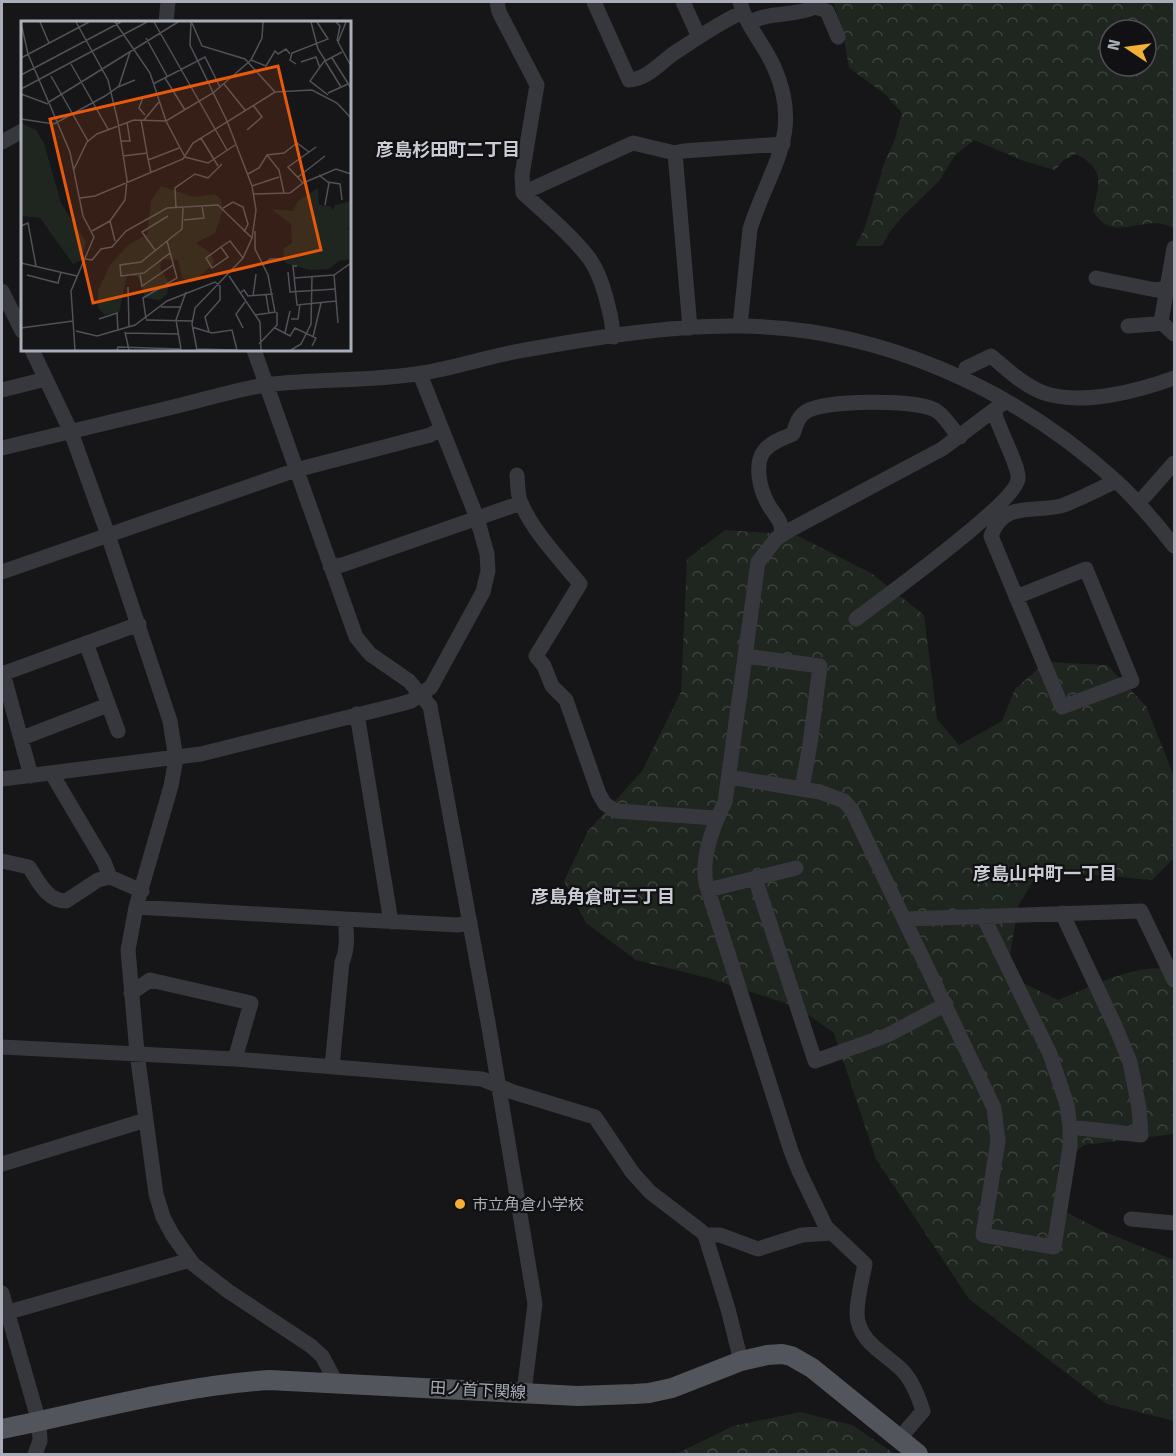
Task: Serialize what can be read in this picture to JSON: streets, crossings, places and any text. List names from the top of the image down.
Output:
{
  "streets": {
    "main road": ["田ノ首下関線"]
  },
  "districts": ["彦島杉田町二丁目", "彦島山中町一丁目", "彦島角倉町三丁目"],
  "places": ["市立角倉小学校"],
  "north": "left"
}
